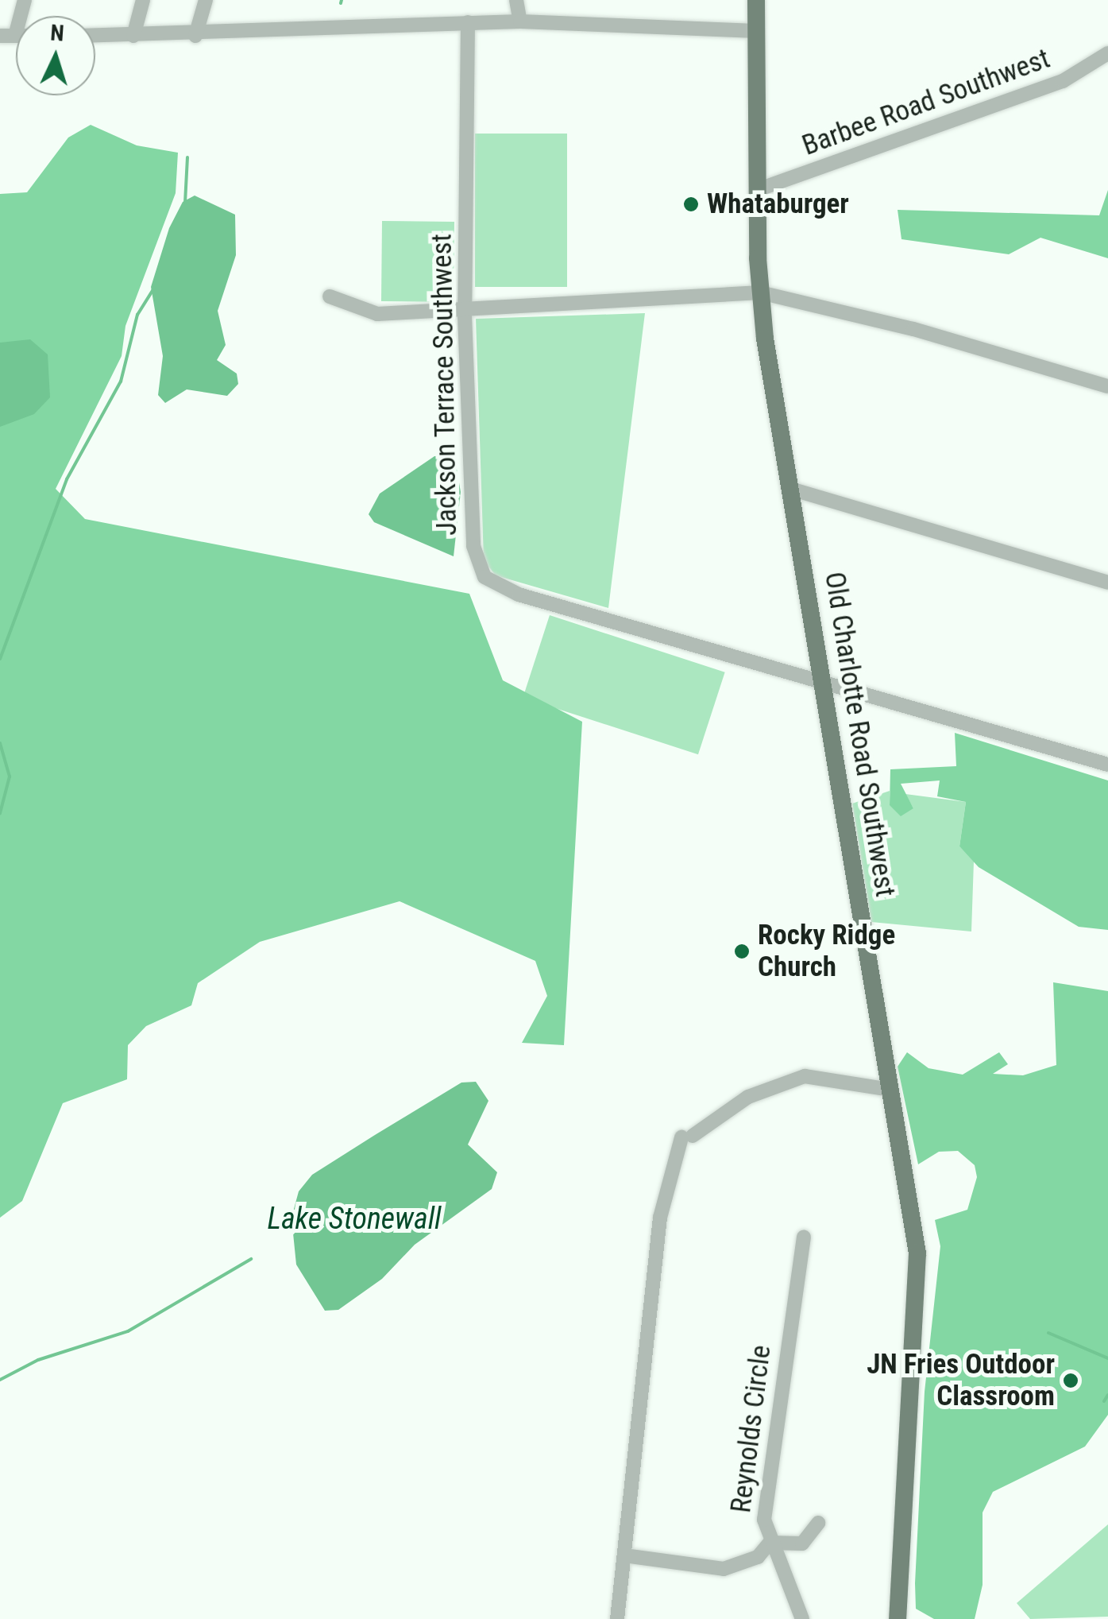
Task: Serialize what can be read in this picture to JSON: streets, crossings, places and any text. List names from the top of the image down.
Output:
{
  "streets": {
    "main road": ["Old Charlotte Road Southwest"],
    "street": ["Barbee Road Southwest", "Jackson Terrace Southwest", "Reynolds Circle"]
  },
  "crossings": [
    ["Barbee Road Southwest", "Old Charlotte Road Southwest"],
    ["Jackson Terrace Southwest", "Old Charlotte Road Southwest"]
  ],
  "water": ["Lake Stonewall"],
  "places": ["Whataburger", "Rocky Ridge Church", "JN Fries Outdoor Classroom"],
  "north": "top"
}
